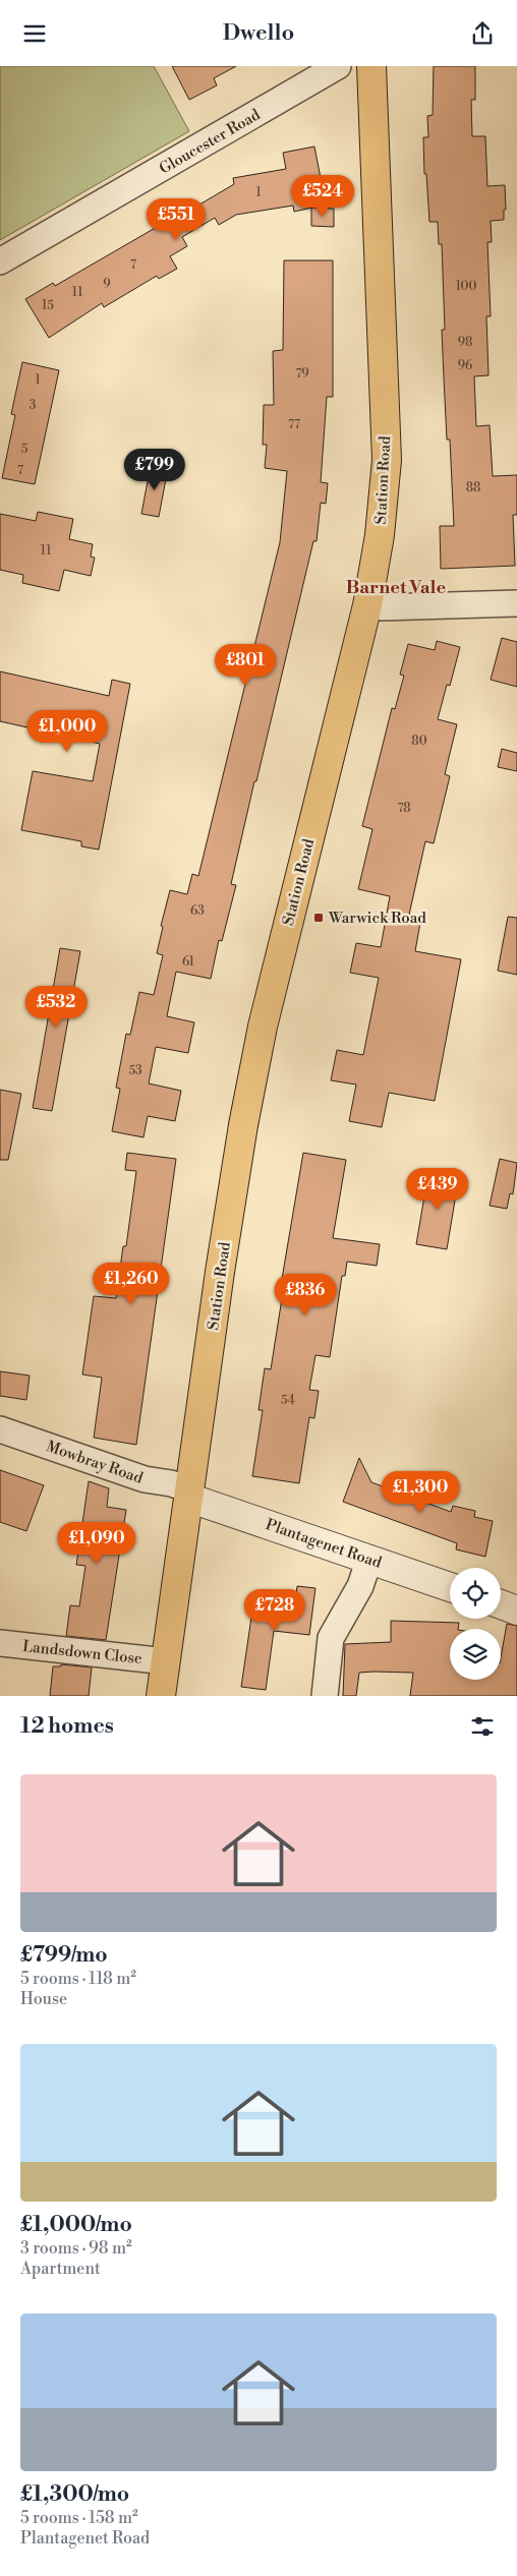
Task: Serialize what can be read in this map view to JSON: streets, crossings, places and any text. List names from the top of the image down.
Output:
{
  "streets": {
    "main road": ["Station Road"],
    "street": [
      "Gloucester Road",
      "Mowbray Road",
      "Plantagenet Road",
      "Landsdown Close"
    ]
  },
  "crossings": [
    ["Station Road", "Mowbray Road"],
    ["Station Road", "Plantagenet Road"],
    ["Station Road", "Landsdown Close"],
    ["Mowbray Road", "Plantagenet Road"]
  ],
  "districts": ["Barnet Vale"],
  "places": {
    "transit": ["Warwick Road"]
  },
  "house_numbers": [
    "1",
    "7",
    "9",
    "100",
    "11",
    "15",
    "98",
    "96",
    "79",
    "1",
    "3",
    "77",
    "5",
    "7",
    "88",
    "11",
    "80",
    "78",
    "63",
    "61",
    "53",
    "54"
  ],
  "page": {
    "header": "Dwello",
    "price": [
      "£524",
      "£551",
      "£799",
      "£801",
      "£1,000",
      "£532",
      "£439",
      "£1,260",
      "£836",
      "£1,300",
      "£1,090",
      "£728"
    ],
    "heading": "12 homes",
    "list": [
      {
        "name": "£799/mo",
        "note": "5 rooms · 118 m² · House"
      },
      {
        "name": "£1,000/mo",
        "note": "3 rooms · 98 m² · Apartment"
      },
      {
        "name": "£1,300/mo",
        "note": "5 rooms · 158 m² · Plantagenet Road"
      }
    ]
  }
}
